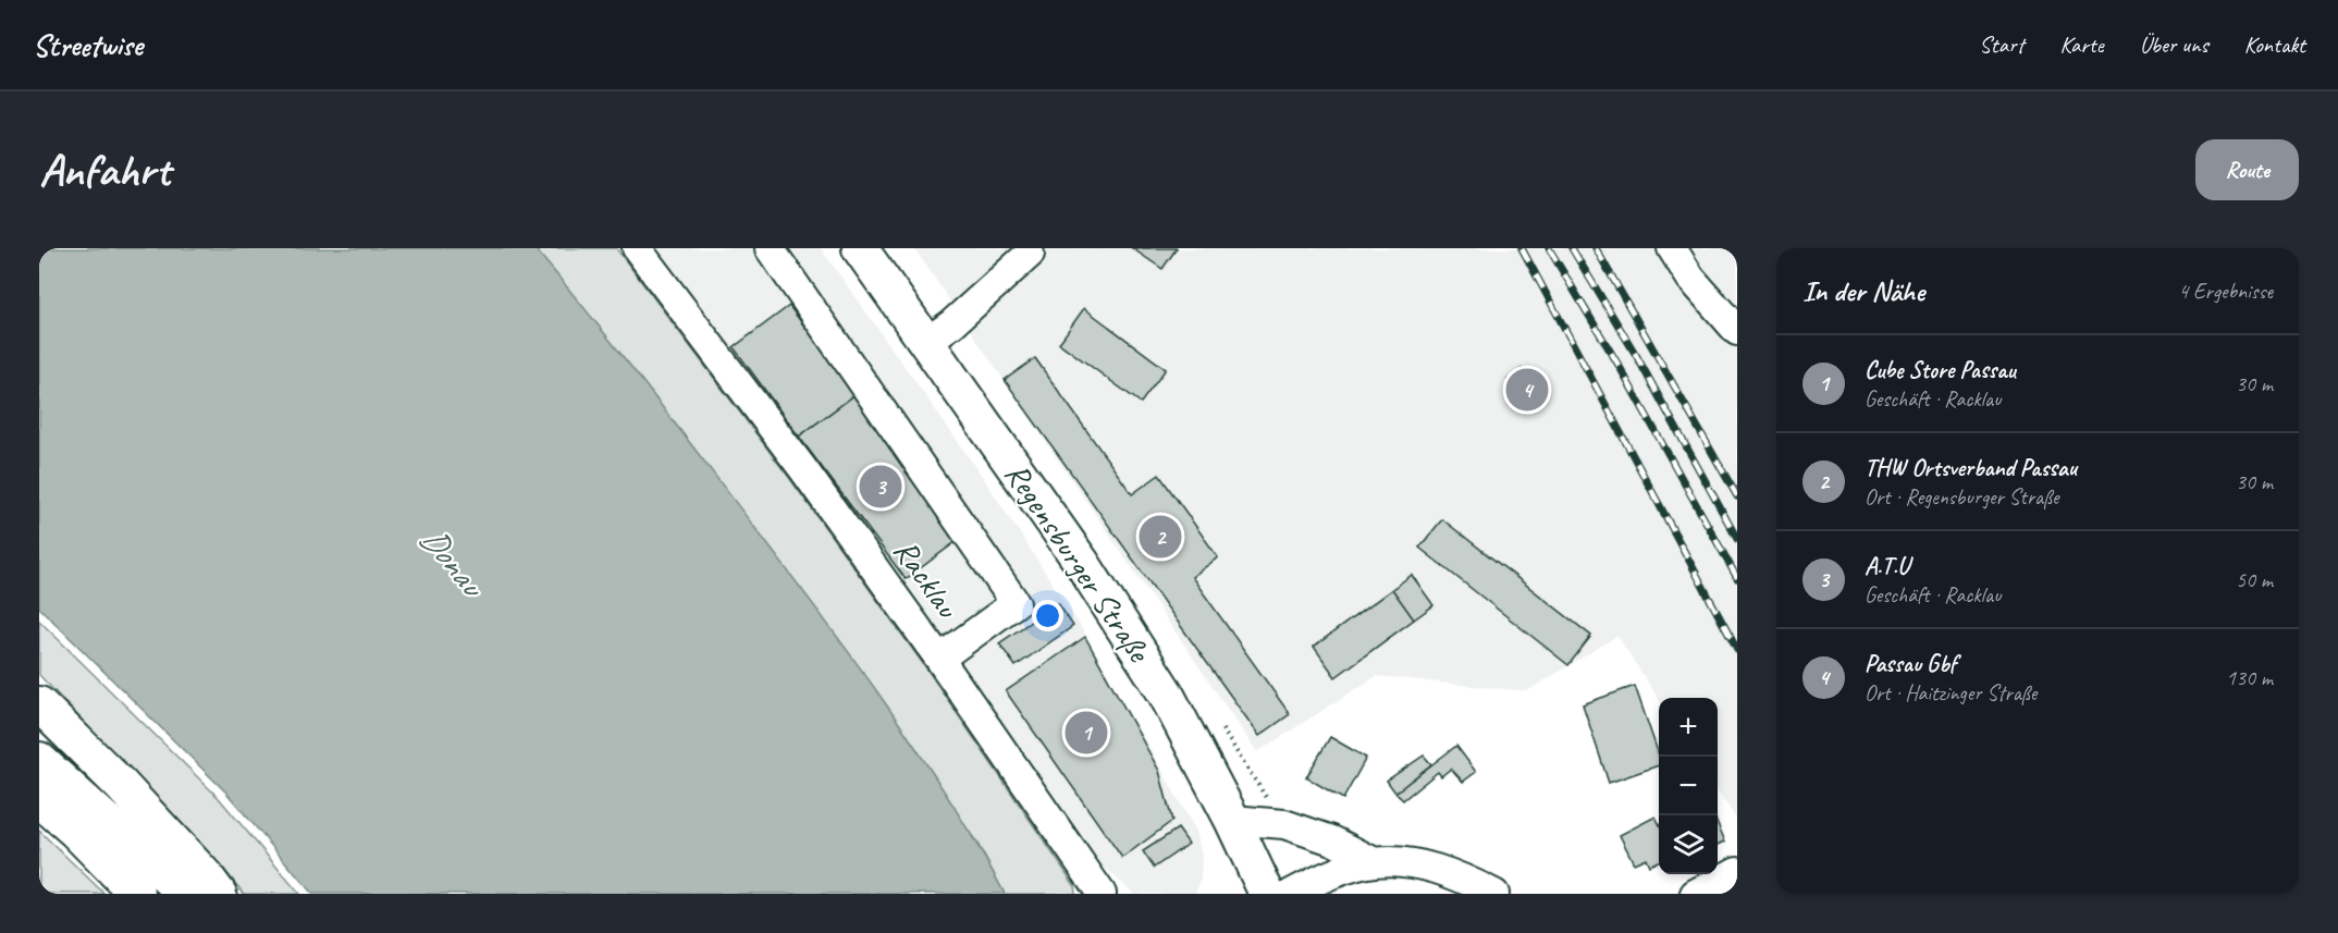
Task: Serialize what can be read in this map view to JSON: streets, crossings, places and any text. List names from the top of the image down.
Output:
{
  "streets": {
    "main road": ["Regensburger Straße"],
    "street": ["Racklau"]
  },
  "water": ["Donau"],
  "page": {
    "header": "Streetwise",
    "nav": [
      "Start",
      "Karte",
      "Über uns",
      "Kontakt"
    ],
    "buttons": "Route",
    "title": "Anfahrt",
    "heading": ["In der Nähe", "4 Ergebnisse"],
    "list": [
      {
        "mark": "1",
        "name": "Cube Store Passau",
        "note": "Geschäft · Racklau",
        "value": "30 m"
      },
      {
        "mark": "2",
        "name": "THW Ortsverband Passau",
        "note": "Ort · Regensburger Straße",
        "value": "30 m"
      },
      {
        "mark": "3",
        "name": "A.T.U",
        "note": "Geschäft · Racklau",
        "value": "50 m"
      },
      {
        "mark": "4",
        "name": "Passau Gbf",
        "note": "Ort · Haitzinger Straße",
        "value": "130 m"
      }
    ],
    "pins": [
      "4",
      "3",
      "2",
      "1"
    ],
    "map_buttons": ["+", "−"]
  }
}
